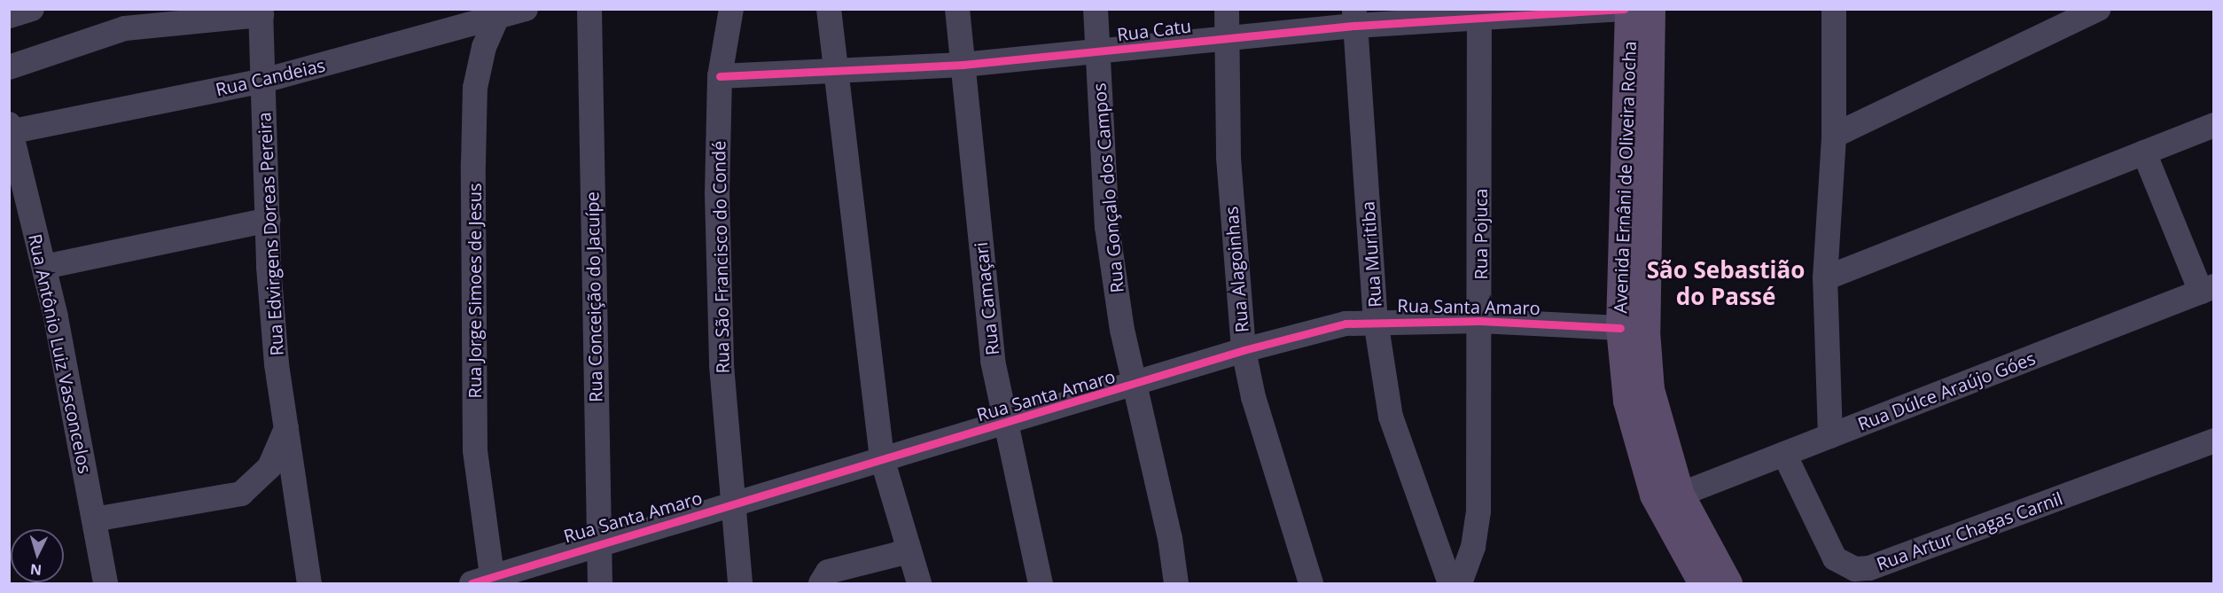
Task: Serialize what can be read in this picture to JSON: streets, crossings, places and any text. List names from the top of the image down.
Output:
{
  "streets": {
    "main road": ["Avenida Ernâni de Oliveira Rocha"],
    "street": [
      "Rua Catu",
      "Rua Candeias",
      "Rua Gonçalo dos Campos",
      "Rua Edvirgens Doreas Pereira",
      "Rua Pojuca",
      "Rua Muritiba",
      "Rua São Francisco do Condé",
      "Rua Alagoinhas",
      "Rua Jorge Simoes de Jesus",
      "Rua Conceição do Jacuípe",
      "Rua Camaçari",
      "Rua Santa Amaro",
      "Rua Antônio Luiz Vasconcelos",
      "Rua Dúlce Araújo Góes",
      "Rua Artur Chagas Carnil"
    ]
  },
  "crossings": [
    ["Rua Catu", "Rua Gonçalo dos Campos"],
    ["Rua Catu", "Rua Pojuca"],
    ["Rua Catu", "Rua Muritiba"],
    ["Rua Catu", "Rua São Francisco do Condé"],
    ["Rua Catu", "Rua Alagoinhas"],
    ["Rua Catu", "Rua Camaçari"],
    ["Rua Candeias", "Rua Edvirgens Doreas Pereira"],
    ["Rua Candeias", "Rua Jorge Simoes de Jesus"],
    ["Rua Candeias", "Rua Antônio Luiz Vasconcelos"],
    ["Avenida Ernâni de Oliveira Rocha", "Rua Santa Amaro"],
    ["Avenida Ernâni de Oliveira Rocha", "Rua Dúlce Araújo Góes"],
    ["Rua Gonçalo dos Campos", "Rua Santa Amaro"],
    ["Rua Pojuca", "Rua Santa Amaro"],
    ["Rua Muritiba", "Rua Santa Amaro"],
    ["Rua São Francisco do Condé", "Rua Santa Amaro"],
    ["Rua Alagoinhas", "Rua Santa Amaro"],
    ["Rua Jorge Simoes de Jesus", "Rua Santa Amaro"],
    ["Rua Conceição do Jacuípe", "Rua Santa Amaro"],
    ["Rua Camaçari", "Rua Santa Amaro"],
    ["Rua Dúlce Araújo Góes", "Rua Artur Chagas Carnil"]
  ],
  "districts": ["São Sebastião do Passé"],
  "north": "bottom"
}
